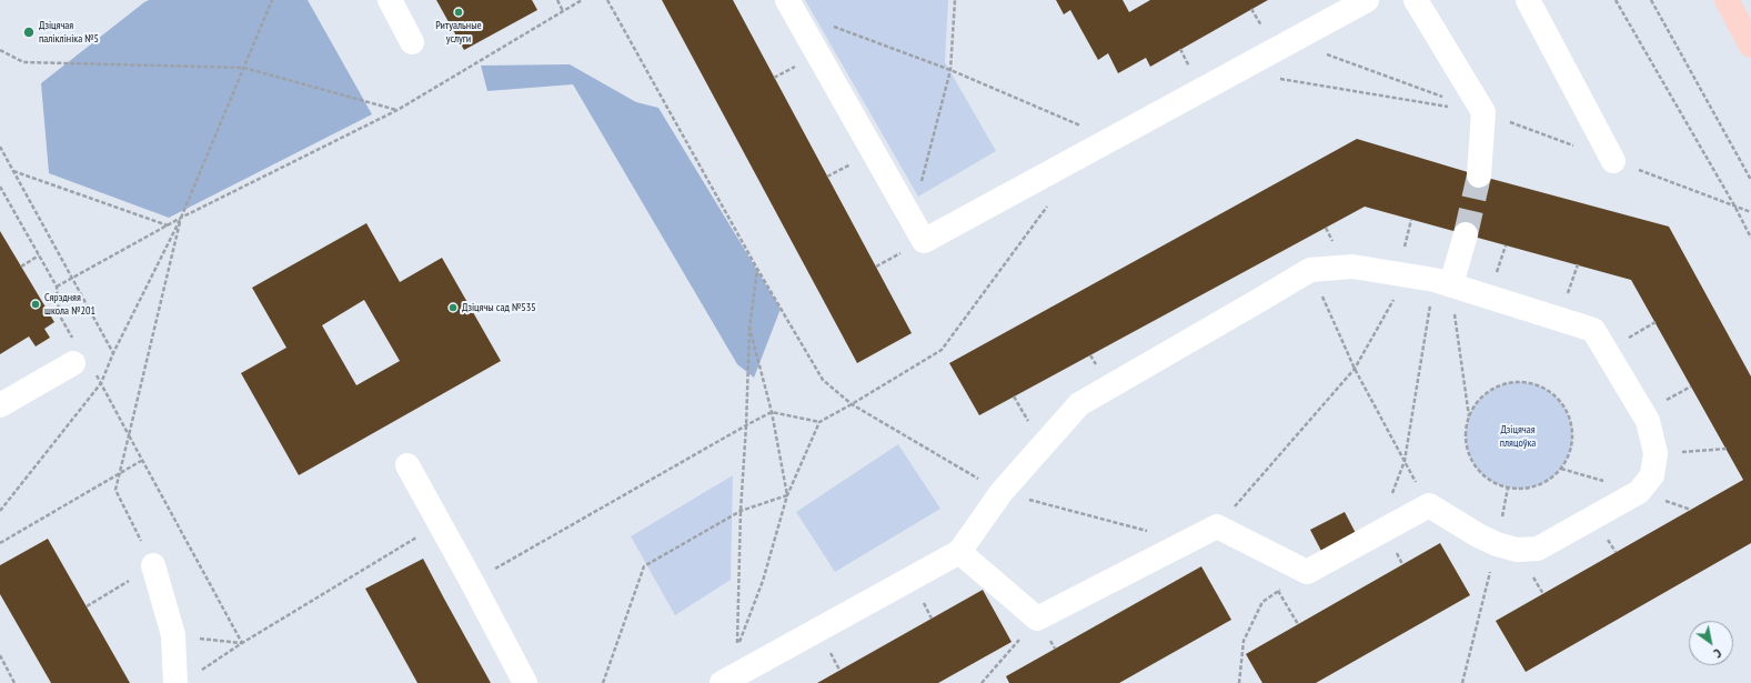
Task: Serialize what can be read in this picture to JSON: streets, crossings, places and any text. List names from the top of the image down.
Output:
{
  "parks": ["Дзіцячая пляцоўка"],
  "places": [
    "Ритуальные услуги",
    "Дзіцячая паліклініка №5",
    "Сярэдняя школа №201",
    "Дзіцячы сад №535"
  ],
  "north": "bottom right"
}
